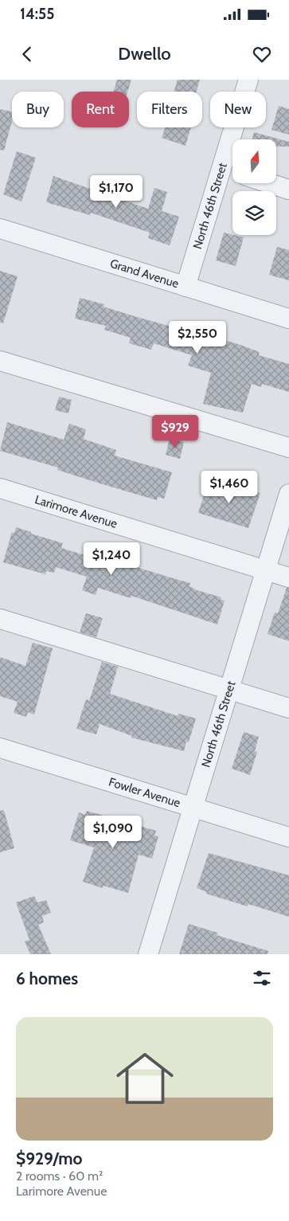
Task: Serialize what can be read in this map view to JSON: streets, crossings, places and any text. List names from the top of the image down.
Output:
{
  "streets": {
    "street": [
      "North 46th Street",
      "Grand Avenue",
      "Larimore Avenue",
      "Fowler Avenue"
    ]
  },
  "crossings": [
    ["North 46th Street", "Grand Avenue"],
    ["North 46th Street", "Larimore Avenue"],
    ["North 46th Street", "Fowler Avenue"]
  ],
  "north": "top",
  "page": {
    "status": "14:55",
    "header": "Dwello",
    "chip": [
      "Buy",
      "Rent",
      "Filters",
      "New"
    ],
    "price": [
      "$1,170",
      "$2,550",
      "$929",
      "$1,460",
      "$1,240",
      "$1,090"
    ],
    "heading": "6 homes",
    "list": [
      {
        "name": "$929/mo",
        "note": "2 rooms · 60 m² · Larimore Avenue"
      }
    ]
  }
}
